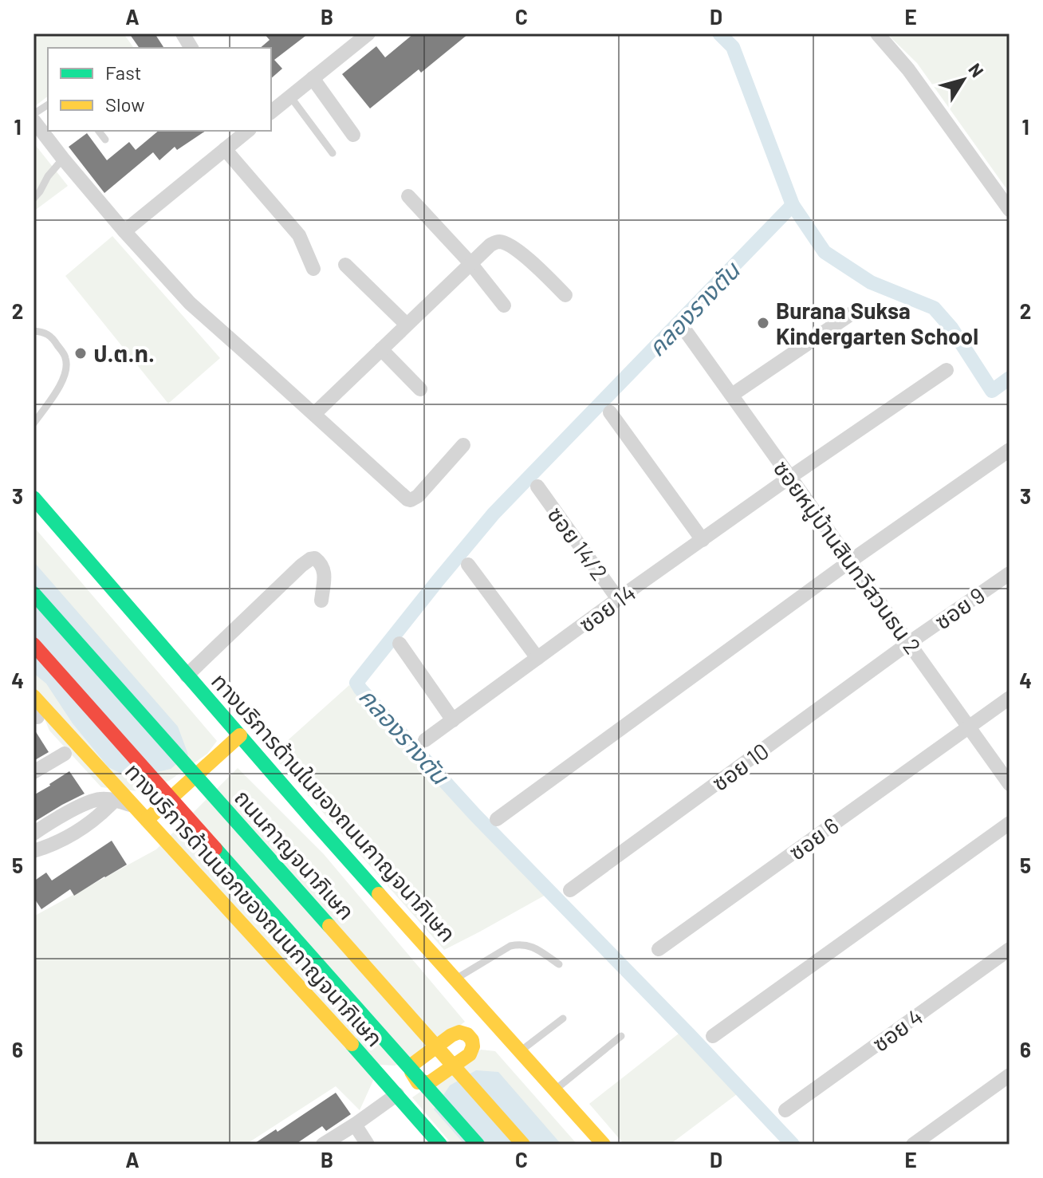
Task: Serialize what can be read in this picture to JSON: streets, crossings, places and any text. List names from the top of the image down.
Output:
{
  "streets": {
    "main road": ["ทางบริการด้านในของถนนกาญจนาภิเษก", "ถนนกาญจนาภิเษก", "ทางบริการด้านนอกของถนนกาญจนาภิเษก"],
    "street": [
      "ซอย 14/2",
      "ซอยหมู่บ้านสินทวีสวนธน 2",
      "ซอย 14",
      "ซอย 9",
      "ซอย 10",
      "ซอย 6",
      "ซอย 4"
    ]
  },
  "crossings": [
    ["ซอย 14/2", "ซอย 14"],
    ["ซอยหมู่บ้านสินทวีสวนธน 2", "ซอย 14"],
    ["ซอยหมู่บ้านสินทวีสวนธน 2", "ซอย 9"],
    ["ซอยหมู่บ้านสินทวีสวนธน 2", "ซอย 10"],
    ["ซอยหมู่บ้านสินทวีสวนธน 2", "ซอย 6"],
    ["ซอย 9", "ซอย 10"]
  ],
  "water": ["คลองรางตัน"],
  "places": ["Burana Suksa Kindergarten School", "ป.ต.ท."],
  "legend": ["Fast", "Slow"],
  "north": "top right",
  "grid": {
    "columns": [
      "A",
      "B",
      "C",
      "D",
      "E"
    ],
    "rows": [
      "1",
      "2",
      "3",
      "4",
      "5",
      "6"
    ]
  }
}
